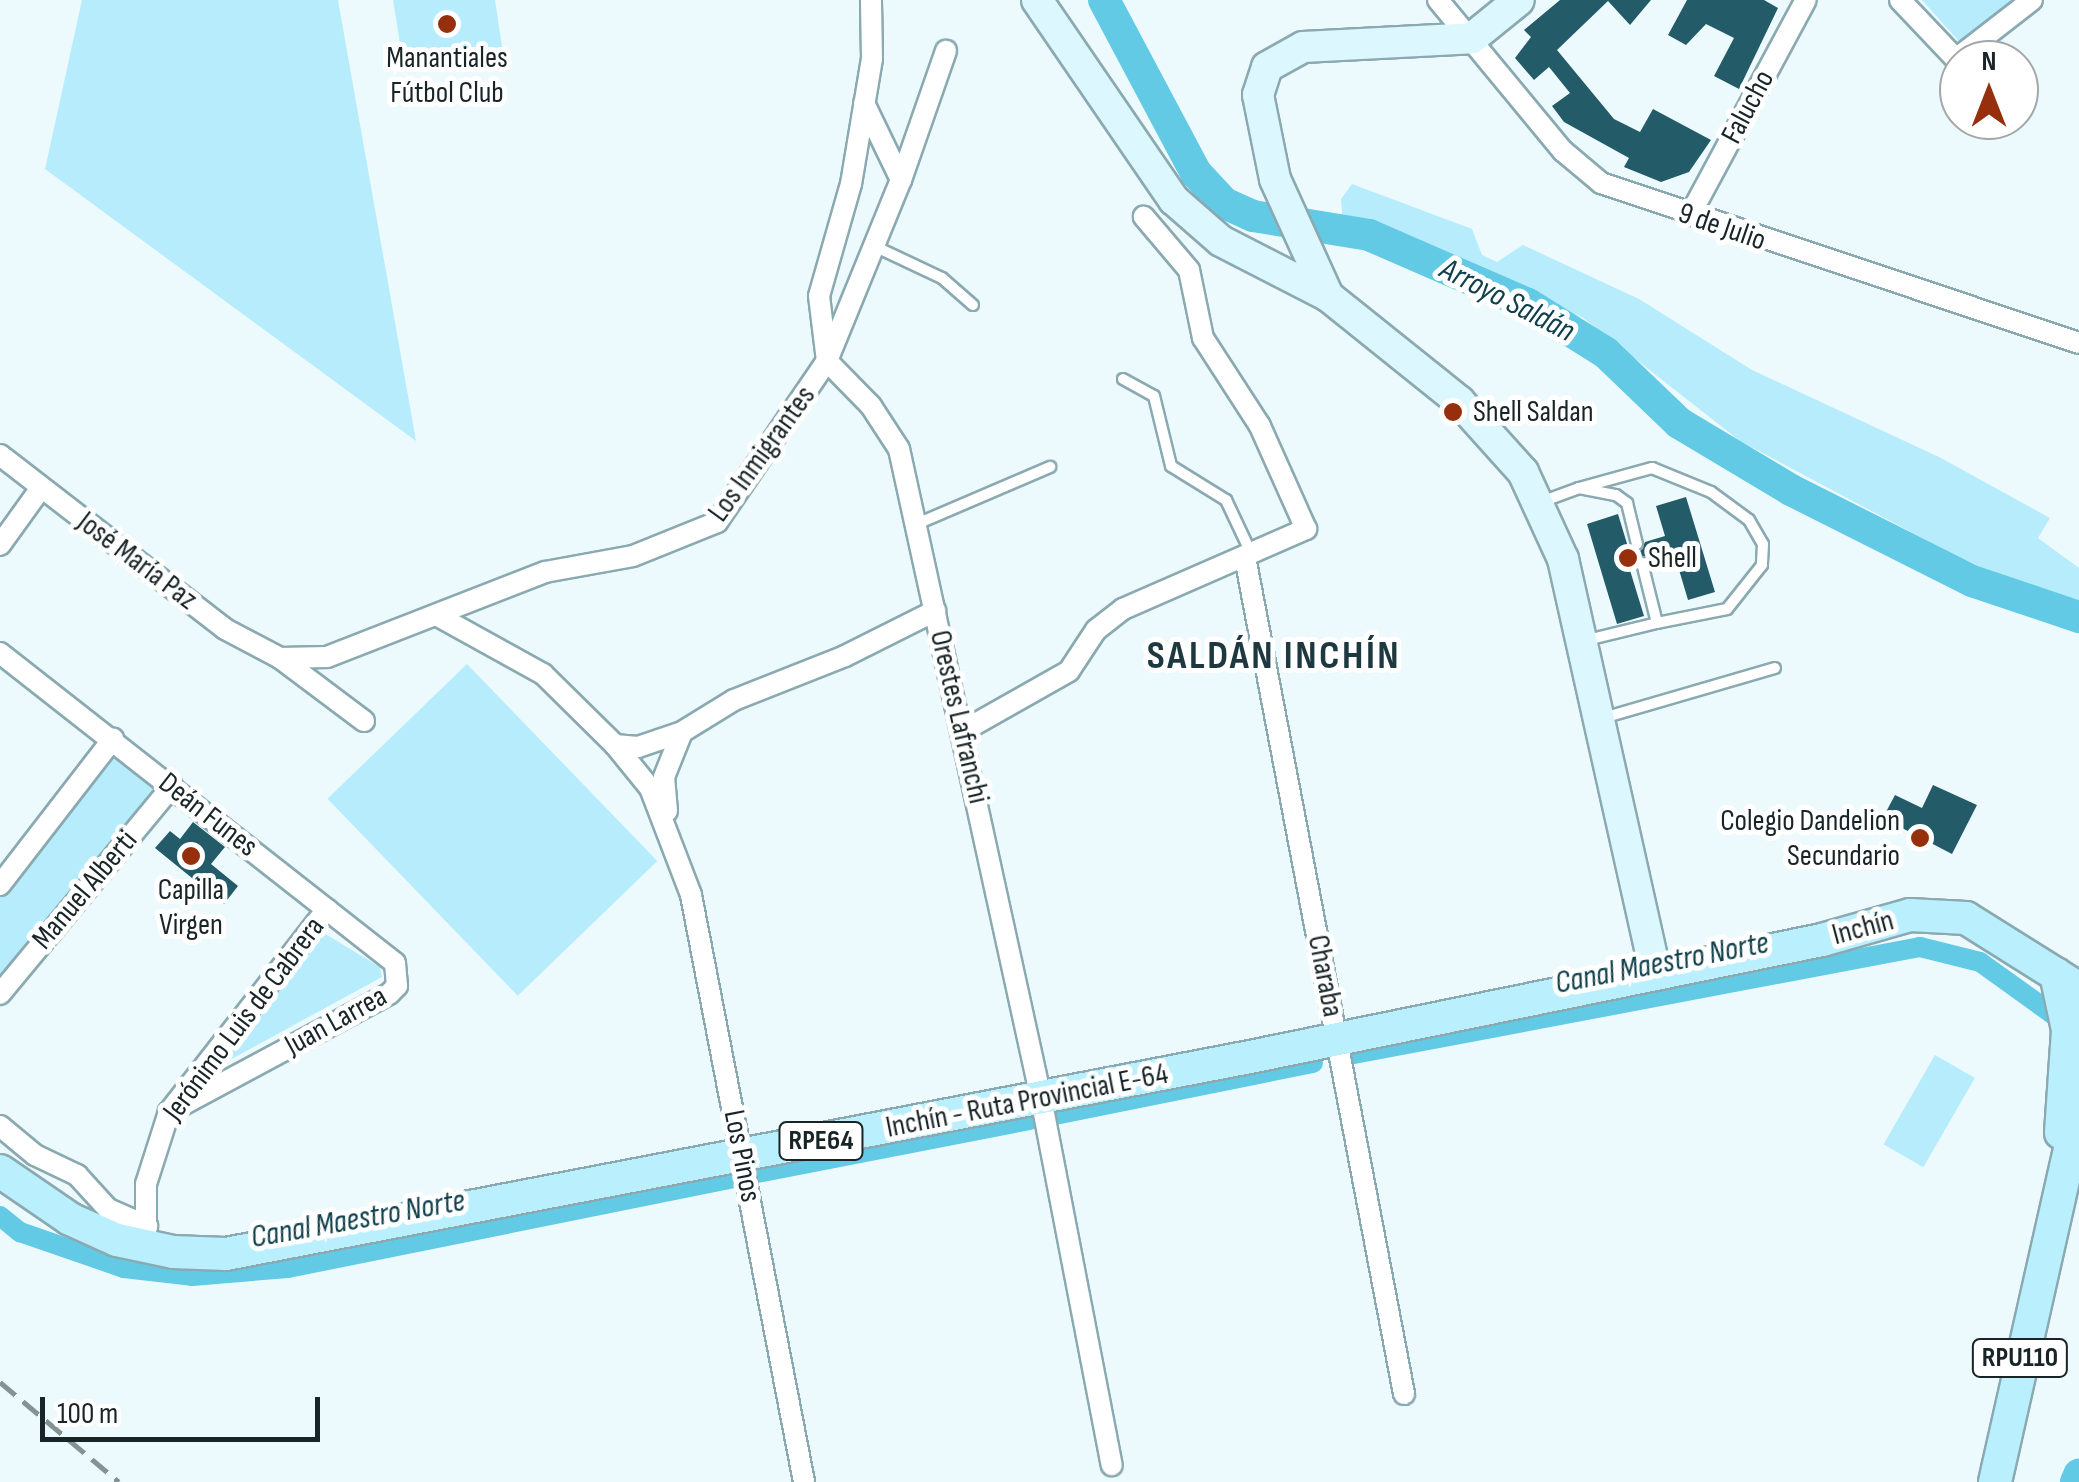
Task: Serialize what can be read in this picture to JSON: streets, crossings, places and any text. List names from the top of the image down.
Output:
{
  "streets": {
    "main road": [
      "Inchín",
      "Inchín - Ruta Provincial E-64",
      "RPE64",
      "RPU110"
    ],
    "street": [
      "Falucho",
      "9 de Julio",
      "Los Inmigrantes",
      "José María Paz",
      "Orestes Lafranchi",
      "Deán Funes",
      "Manuel Alberti",
      "Charaba",
      "Jerónimo Luis de Cabrera",
      "Juan Larrea",
      "Los Pinos"
    ]
  },
  "crossings": [
    ["Falucho", "9 de Julio"],
    ["Los Inmigrantes", "José María Paz"],
    ["Los Inmigrantes", "Orestes Lafranchi"],
    ["Los Inmigrantes", "Los Pinos"],
    ["Orestes Lafranchi", "Inchín - Ruta Provincial E-64"],
    ["Deán Funes", "Manuel Alberti"],
    ["Deán Funes", "Jerónimo Luis de Cabrera"],
    ["Deán Funes", "Juan Larrea"],
    ["Inchín", "Inchín - Ruta Provincial E-64"],
    ["Inchín", "RPU110"],
    ["Charaba", "Inchín - Ruta Provincial E-64"],
    ["Jerónimo Luis de Cabrera", "Juan Larrea"],
    ["Jerónimo Luis de Cabrera", "Inchín - Ruta Provincial E-64"],
    ["Inchín - Ruta Provincial E-64", "Los Pinos"]
  ],
  "districts": ["SALDÁN INCHÍN"],
  "water": ["Arroyo Saldán", "Canal Maestro Norte"],
  "places": [
    "Manantiales Fútbol Club",
    "Shell Saldan",
    "Shell",
    "Colegio Dandelion Secundario",
    "Capilla Virgen"
  ],
  "scale_bar": "100 m",
  "north": "top"
}
